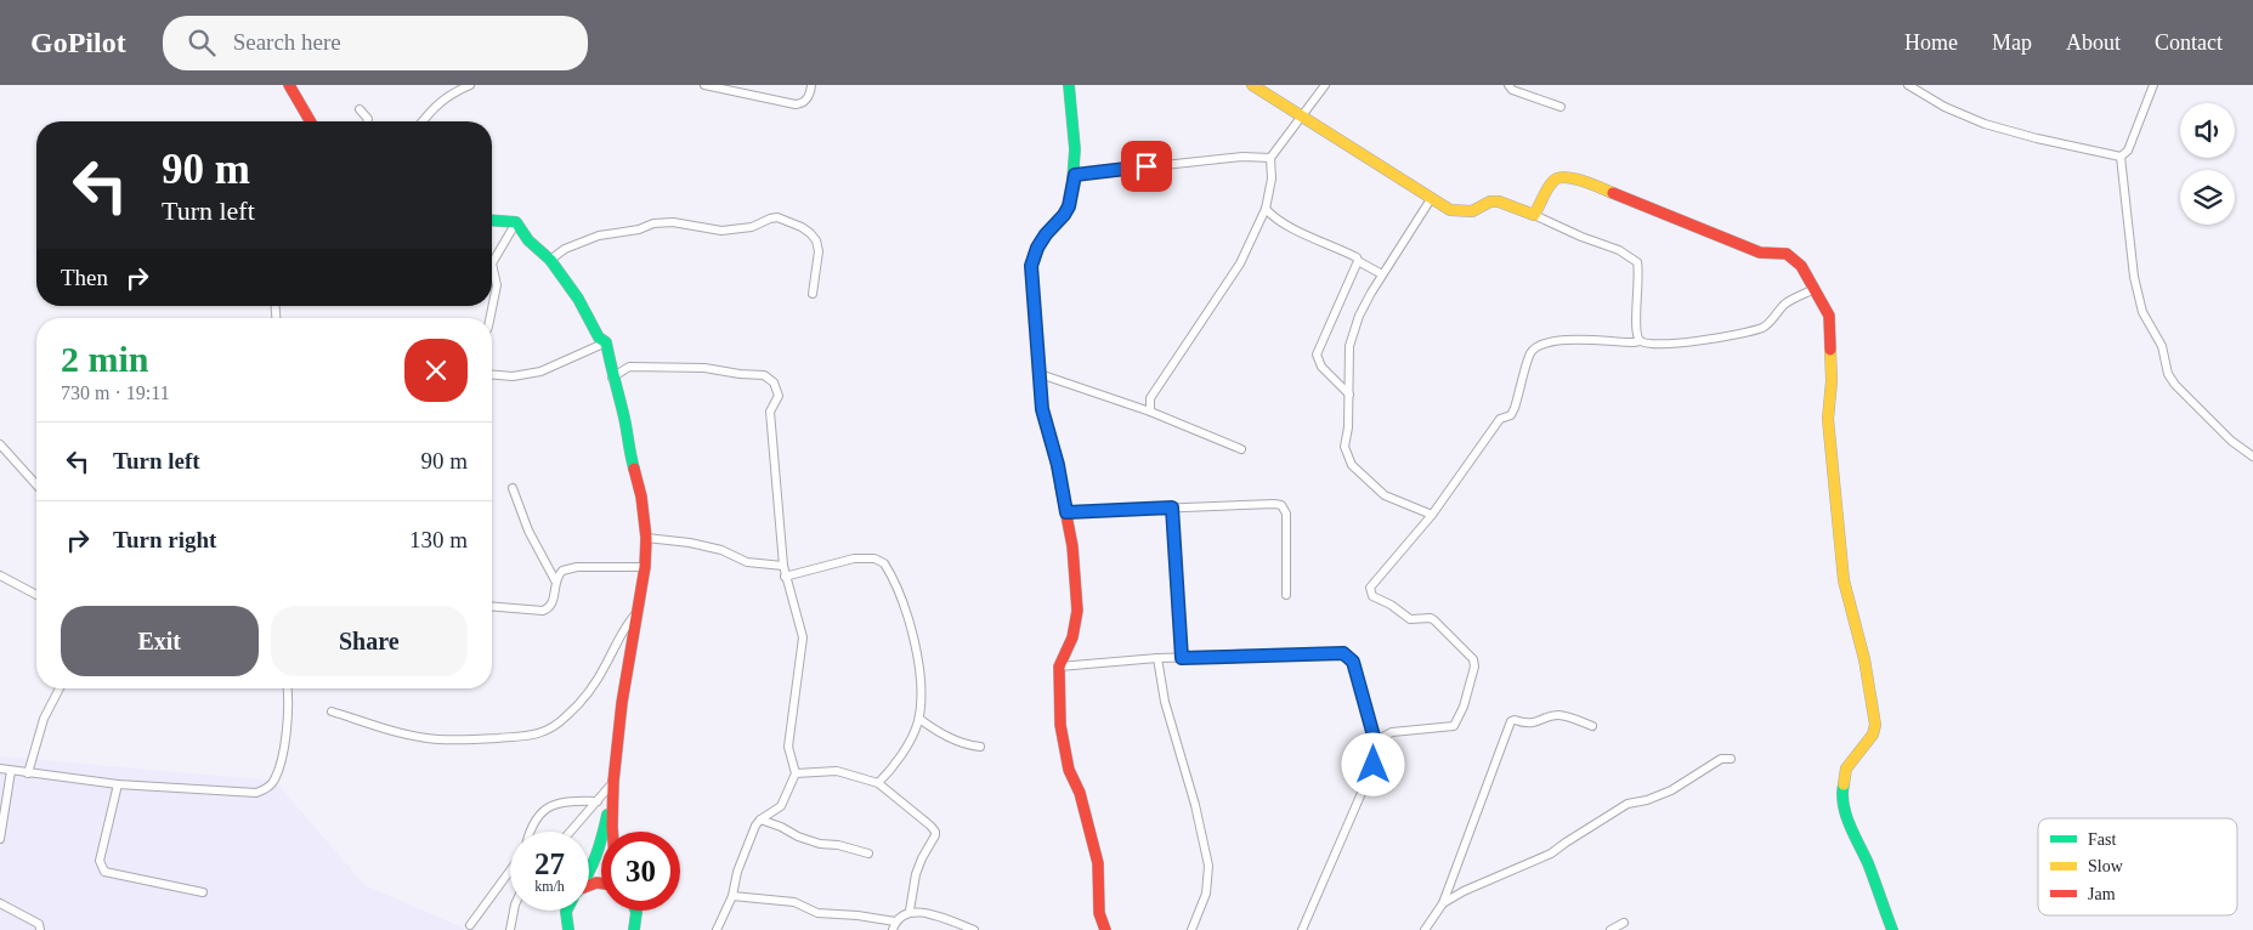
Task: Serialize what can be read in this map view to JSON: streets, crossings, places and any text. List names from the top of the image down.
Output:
{
  "legend": ["Fast", "Slow", "Jam"],
  "page": {
    "header": "GoPilot",
    "search": "Search here",
    "nav": [
      "Home",
      "Map",
      "About",
      "Contact"
    ],
    "turn": ["90 m", "Turn left"],
    "then": "Then",
    "heading": ["2 min", "730 m · 19:11"],
    "list": [
      {
        "name": "Turn left",
        "value": "90 m"
      },
      {
        "name": "Turn right",
        "value": "130 m"
      }
    ],
    "buttons": ["Exit", "Share"],
    "speed": "27 km/h",
    "limit": "30"
  }
}
